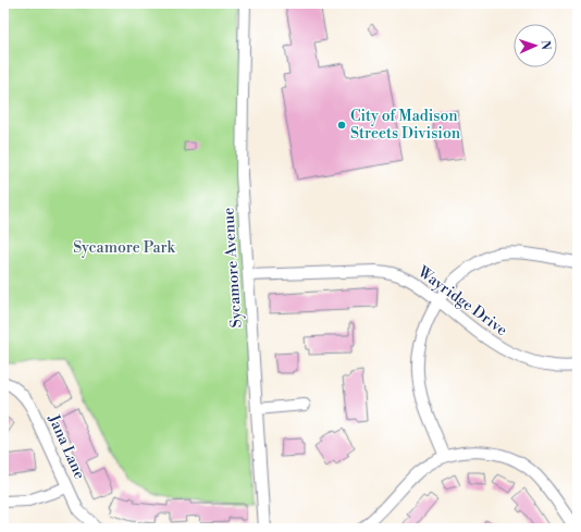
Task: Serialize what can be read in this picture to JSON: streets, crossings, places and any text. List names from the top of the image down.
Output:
{
  "streets": {
    "street": ["Sycamore Avenue", "Wayridge Drive", "Jana Lane"]
  },
  "crossings": [
    ["Sycamore Avenue", "Wayridge Drive"]
  ],
  "parks": ["Sycamore Park"],
  "places": ["City of Madison Streets Division"],
  "north": "right"
}
